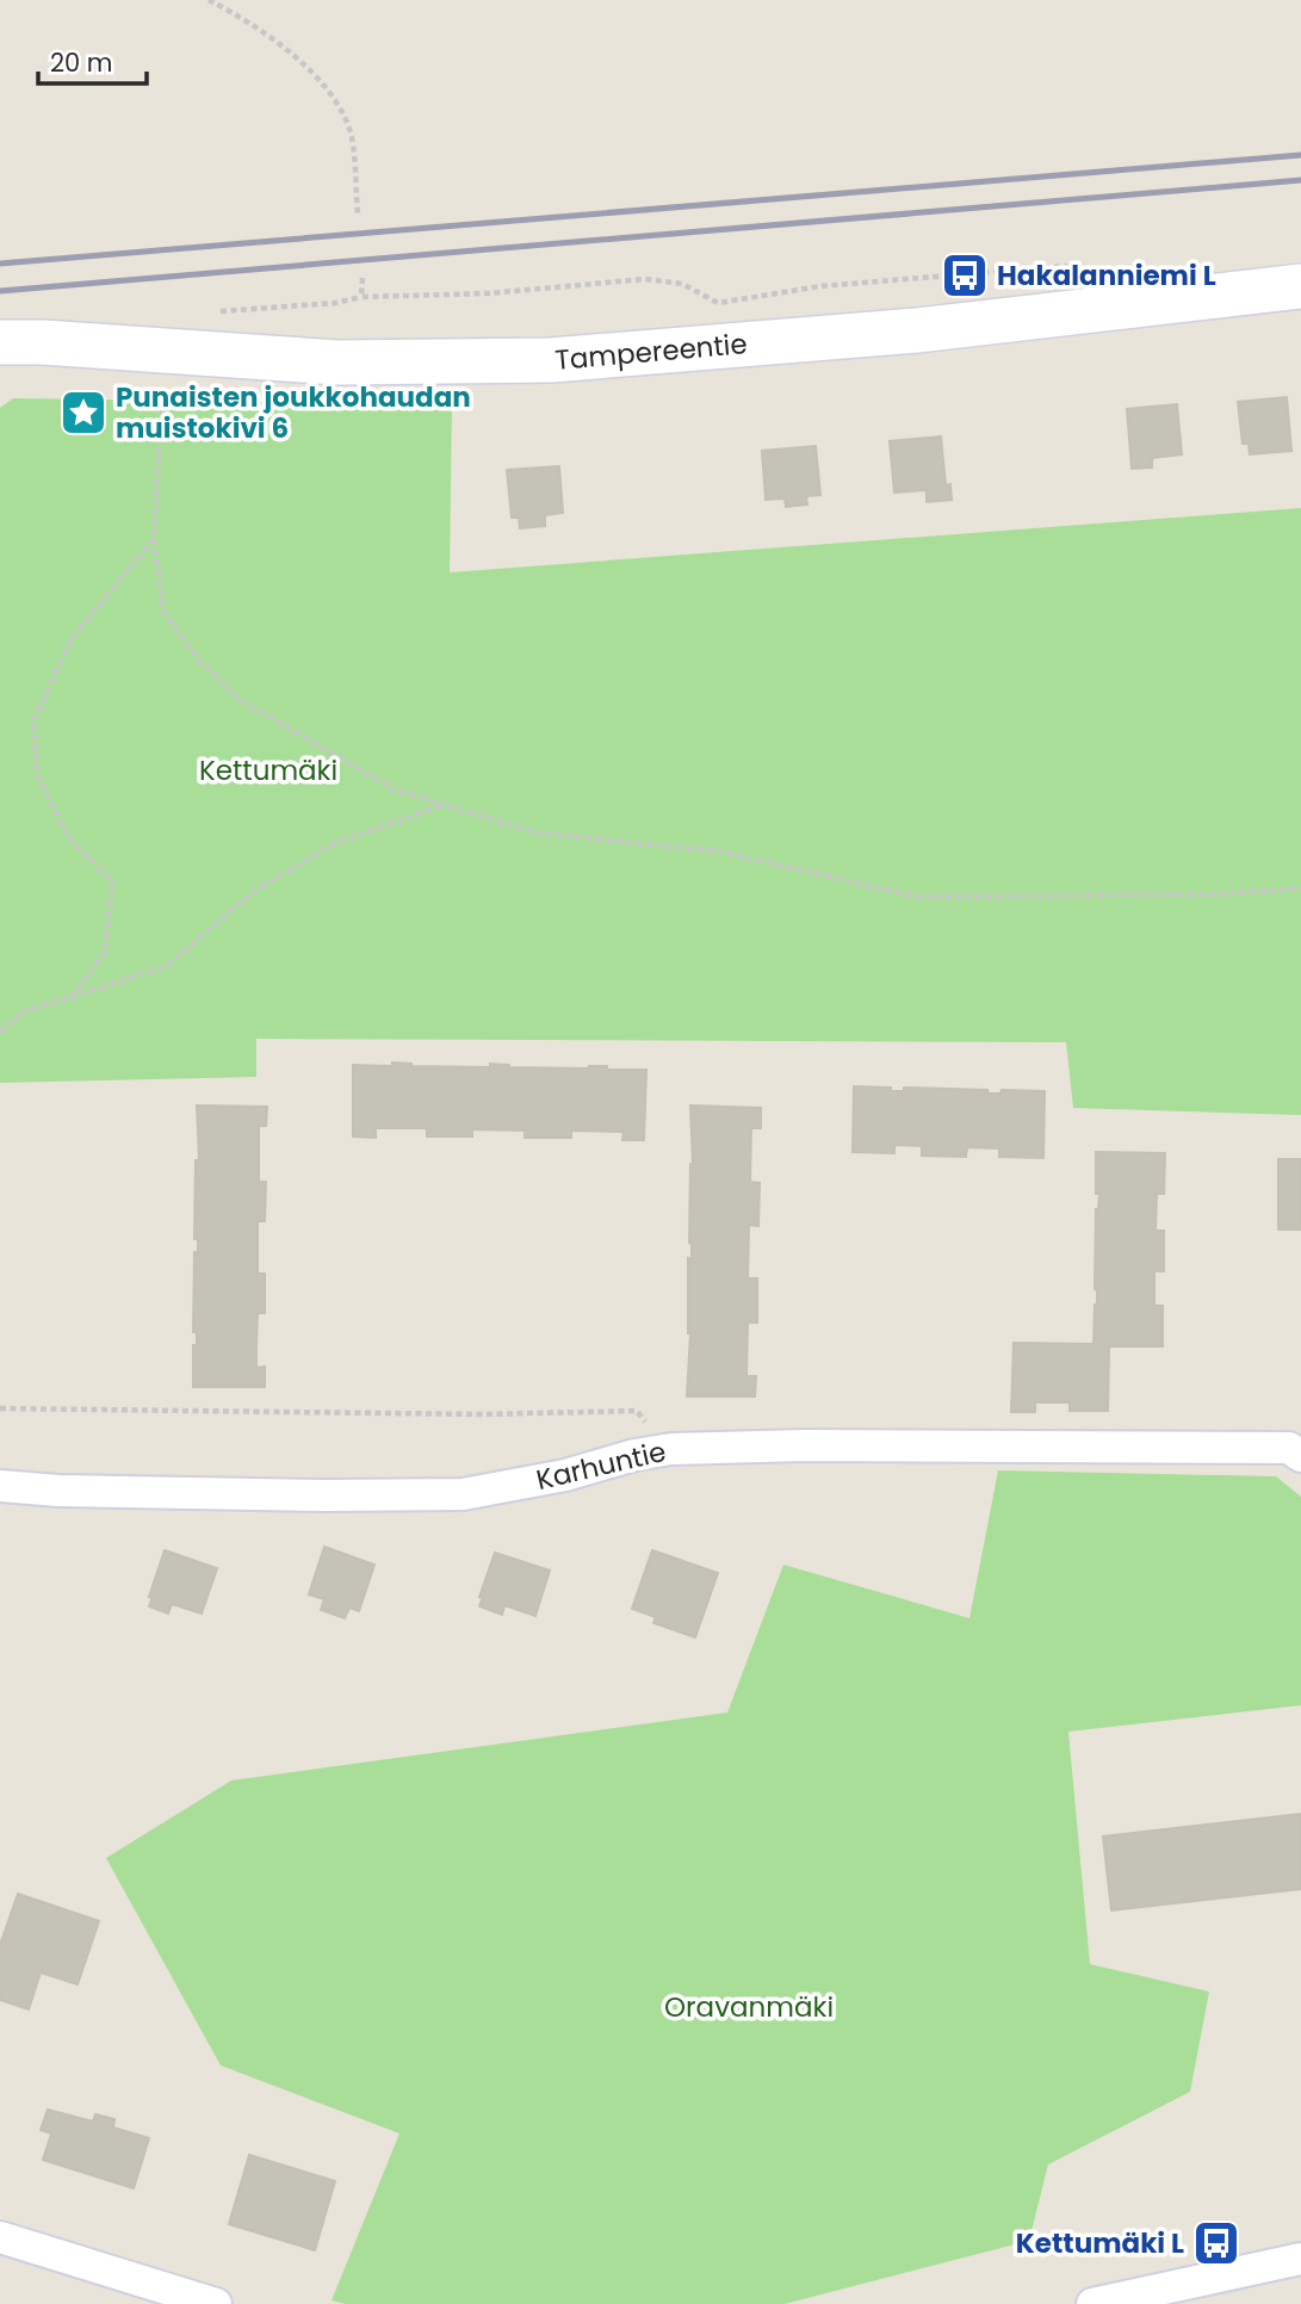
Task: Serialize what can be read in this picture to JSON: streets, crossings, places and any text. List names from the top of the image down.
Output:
{
  "streets": {
    "main road": ["Tampereentie"],
    "street": ["Karhuntie"]
  },
  "parks": ["Kettumäki", "Oravanmäki"],
  "places": {
    "bus stop": ["Hakalanniemi L", "Kettumäki L"],
    "place": ["Punaisten joukkohaudan muistokivi 6"]
  },
  "scale_bar": "20 m"
}
